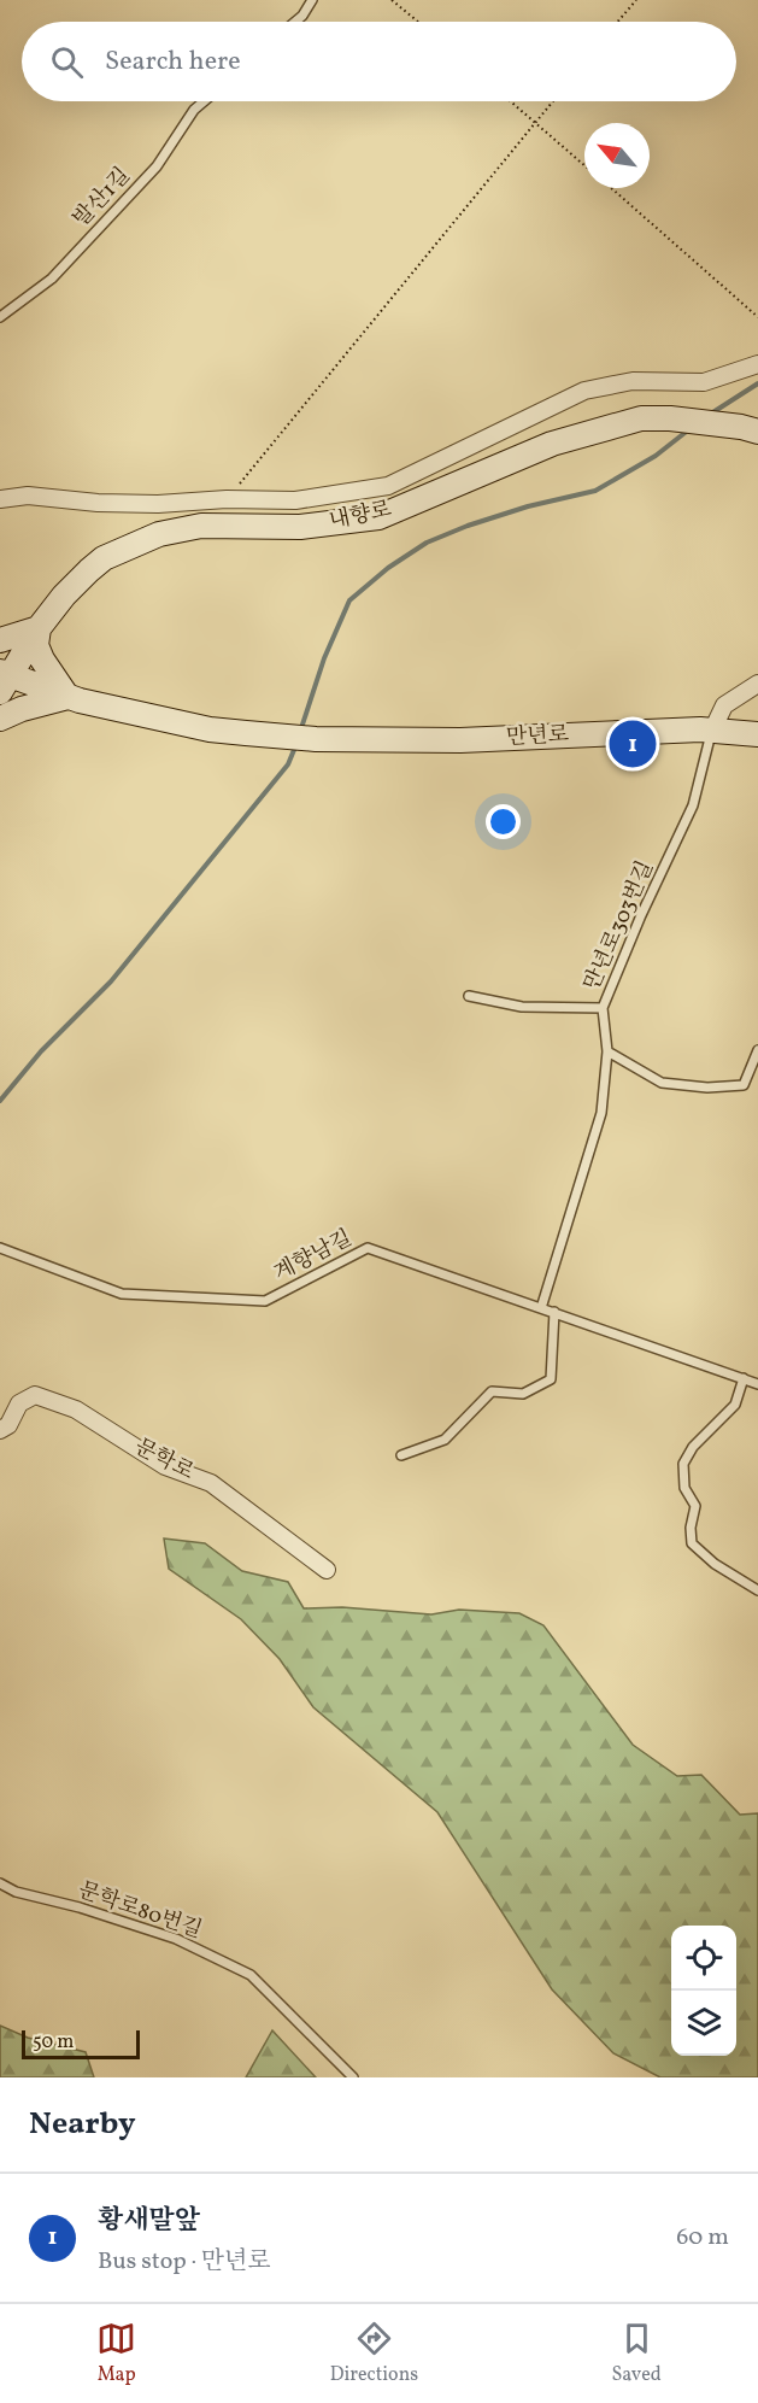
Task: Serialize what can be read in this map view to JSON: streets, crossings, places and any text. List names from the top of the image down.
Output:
{
  "streets": {
    "street": ["내향로", "만년로", "문학로"],
    "lane": [
      "발산1길",
      "만년로303번길",
      "계향남길",
      "문학로80번길"
    ]
  },
  "crossings": [
    ["만년로", "만년로303번길"],
    ["만년로303번길", "계향남길"]
  ],
  "scale_bar": "50 m",
  "north": "top left",
  "page": {
    "search": "Search here",
    "pins": "1",
    "scale": "50 m",
    "heading": "Nearby",
    "list": [
      {
        "mark": "1",
        "name": "황새말앞",
        "note": "Bus stop · 만년로",
        "value": "60 m"
      }
    ],
    "nav": ["Map", "Directions", "Saved"]
  }
}
